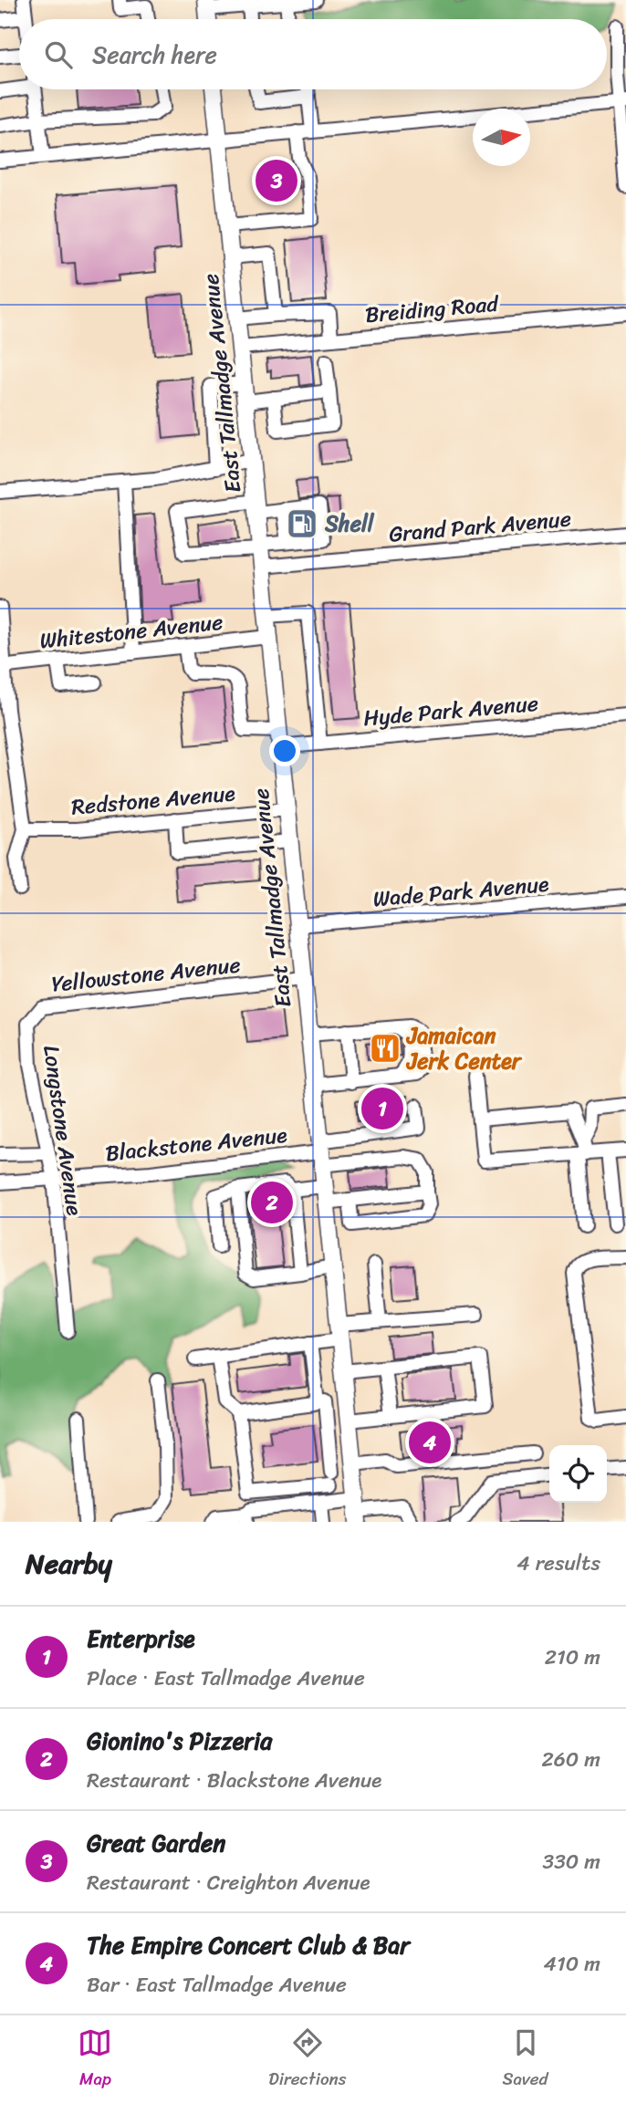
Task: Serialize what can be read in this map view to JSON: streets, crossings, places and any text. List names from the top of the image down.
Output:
{
  "streets": {
    "main road": ["East Tallmadge Avenue"],
    "street": [
      "Breiding Road",
      "Grand Park Avenue",
      "Whitestone Avenue",
      "Hyde Park Avenue",
      "Redstone Avenue",
      "Wade Park Avenue",
      "Yellowstone Avenue",
      "Longstone Avenue",
      "Blackstone Avenue"
    ]
  },
  "crossings": [
    ["Breiding Road", "East Tallmadge Avenue"],
    ["East Tallmadge Avenue", "Grand Park Avenue"],
    ["East Tallmadge Avenue", "Whitestone Avenue"],
    ["East Tallmadge Avenue", "Hyde Park Avenue"],
    ["East Tallmadge Avenue", "Redstone Avenue"],
    ["East Tallmadge Avenue", "Wade Park Avenue"],
    ["East Tallmadge Avenue", "Yellowstone Avenue"],
    ["East Tallmadge Avenue", "Blackstone Avenue"],
    ["Whitestone Avenue", "Hyde Park Avenue"],
    ["Yellowstone Avenue", "Longstone Avenue"],
    ["Longstone Avenue", "Blackstone Avenue"]
  ],
  "places": {
    "fuel station": ["Shell"],
    "restaurant": ["Jamaican Jerk Center"]
  },
  "north": "right",
  "page": {
    "search": "Search here",
    "pins": [
      "3",
      "1",
      "2",
      "4"
    ],
    "heading": ["Nearby", "4 results"],
    "list": [
      {
        "mark": "1",
        "name": "Enterprise",
        "note": "Place · East Tallmadge Avenue",
        "value": "210 m"
      },
      {
        "mark": "2",
        "name": "Gionino's Pizzeria",
        "note": "Restaurant · Blackstone Avenue",
        "value": "260 m"
      },
      {
        "mark": "3",
        "name": "Great Garden",
        "note": "Restaurant · Creighton Avenue",
        "value": "330 m"
      },
      {
        "mark": "4",
        "name": "The Empire Concert Club & Bar",
        "note": "Bar · East Tallmadge Avenue",
        "value": "410 m"
      }
    ],
    "nav": ["Map", "Directions", "Saved"]
  }
}
